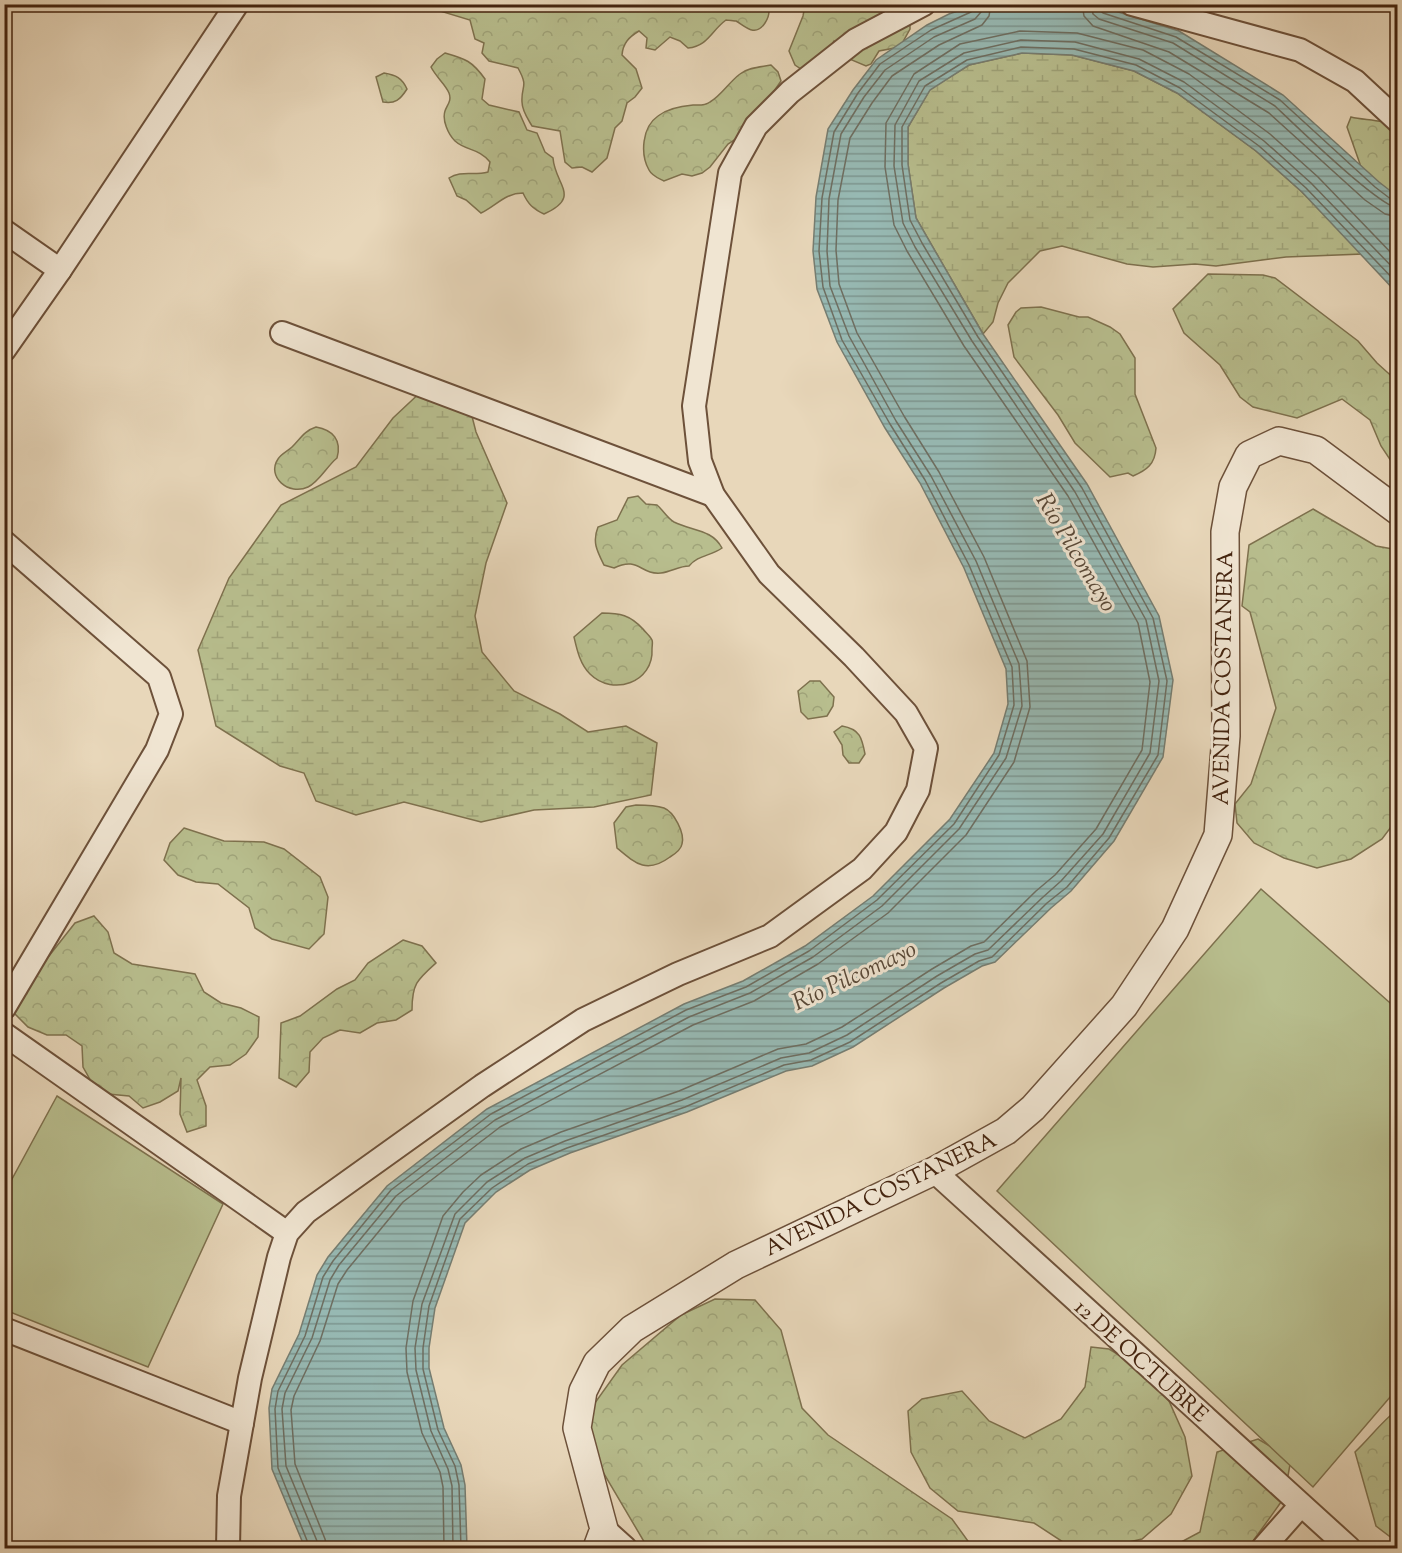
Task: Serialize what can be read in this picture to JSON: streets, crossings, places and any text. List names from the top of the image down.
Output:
{
  "streets": {
    "street": ["AVENIDA COSTANERA", "12 DE OCTUBRE"]
  },
  "crossings": [
    ["AVENIDA COSTANERA", "12 DE OCTUBRE"]
  ],
  "water": ["Río Pilcomayo"]
}
